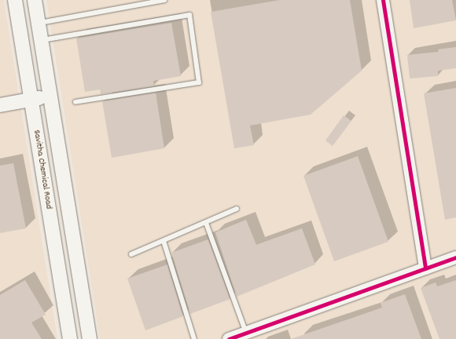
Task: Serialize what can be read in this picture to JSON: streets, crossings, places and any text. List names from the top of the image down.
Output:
{
  "streets": {
    "main road": ["Savitha Chemical Road"]
  }
}
